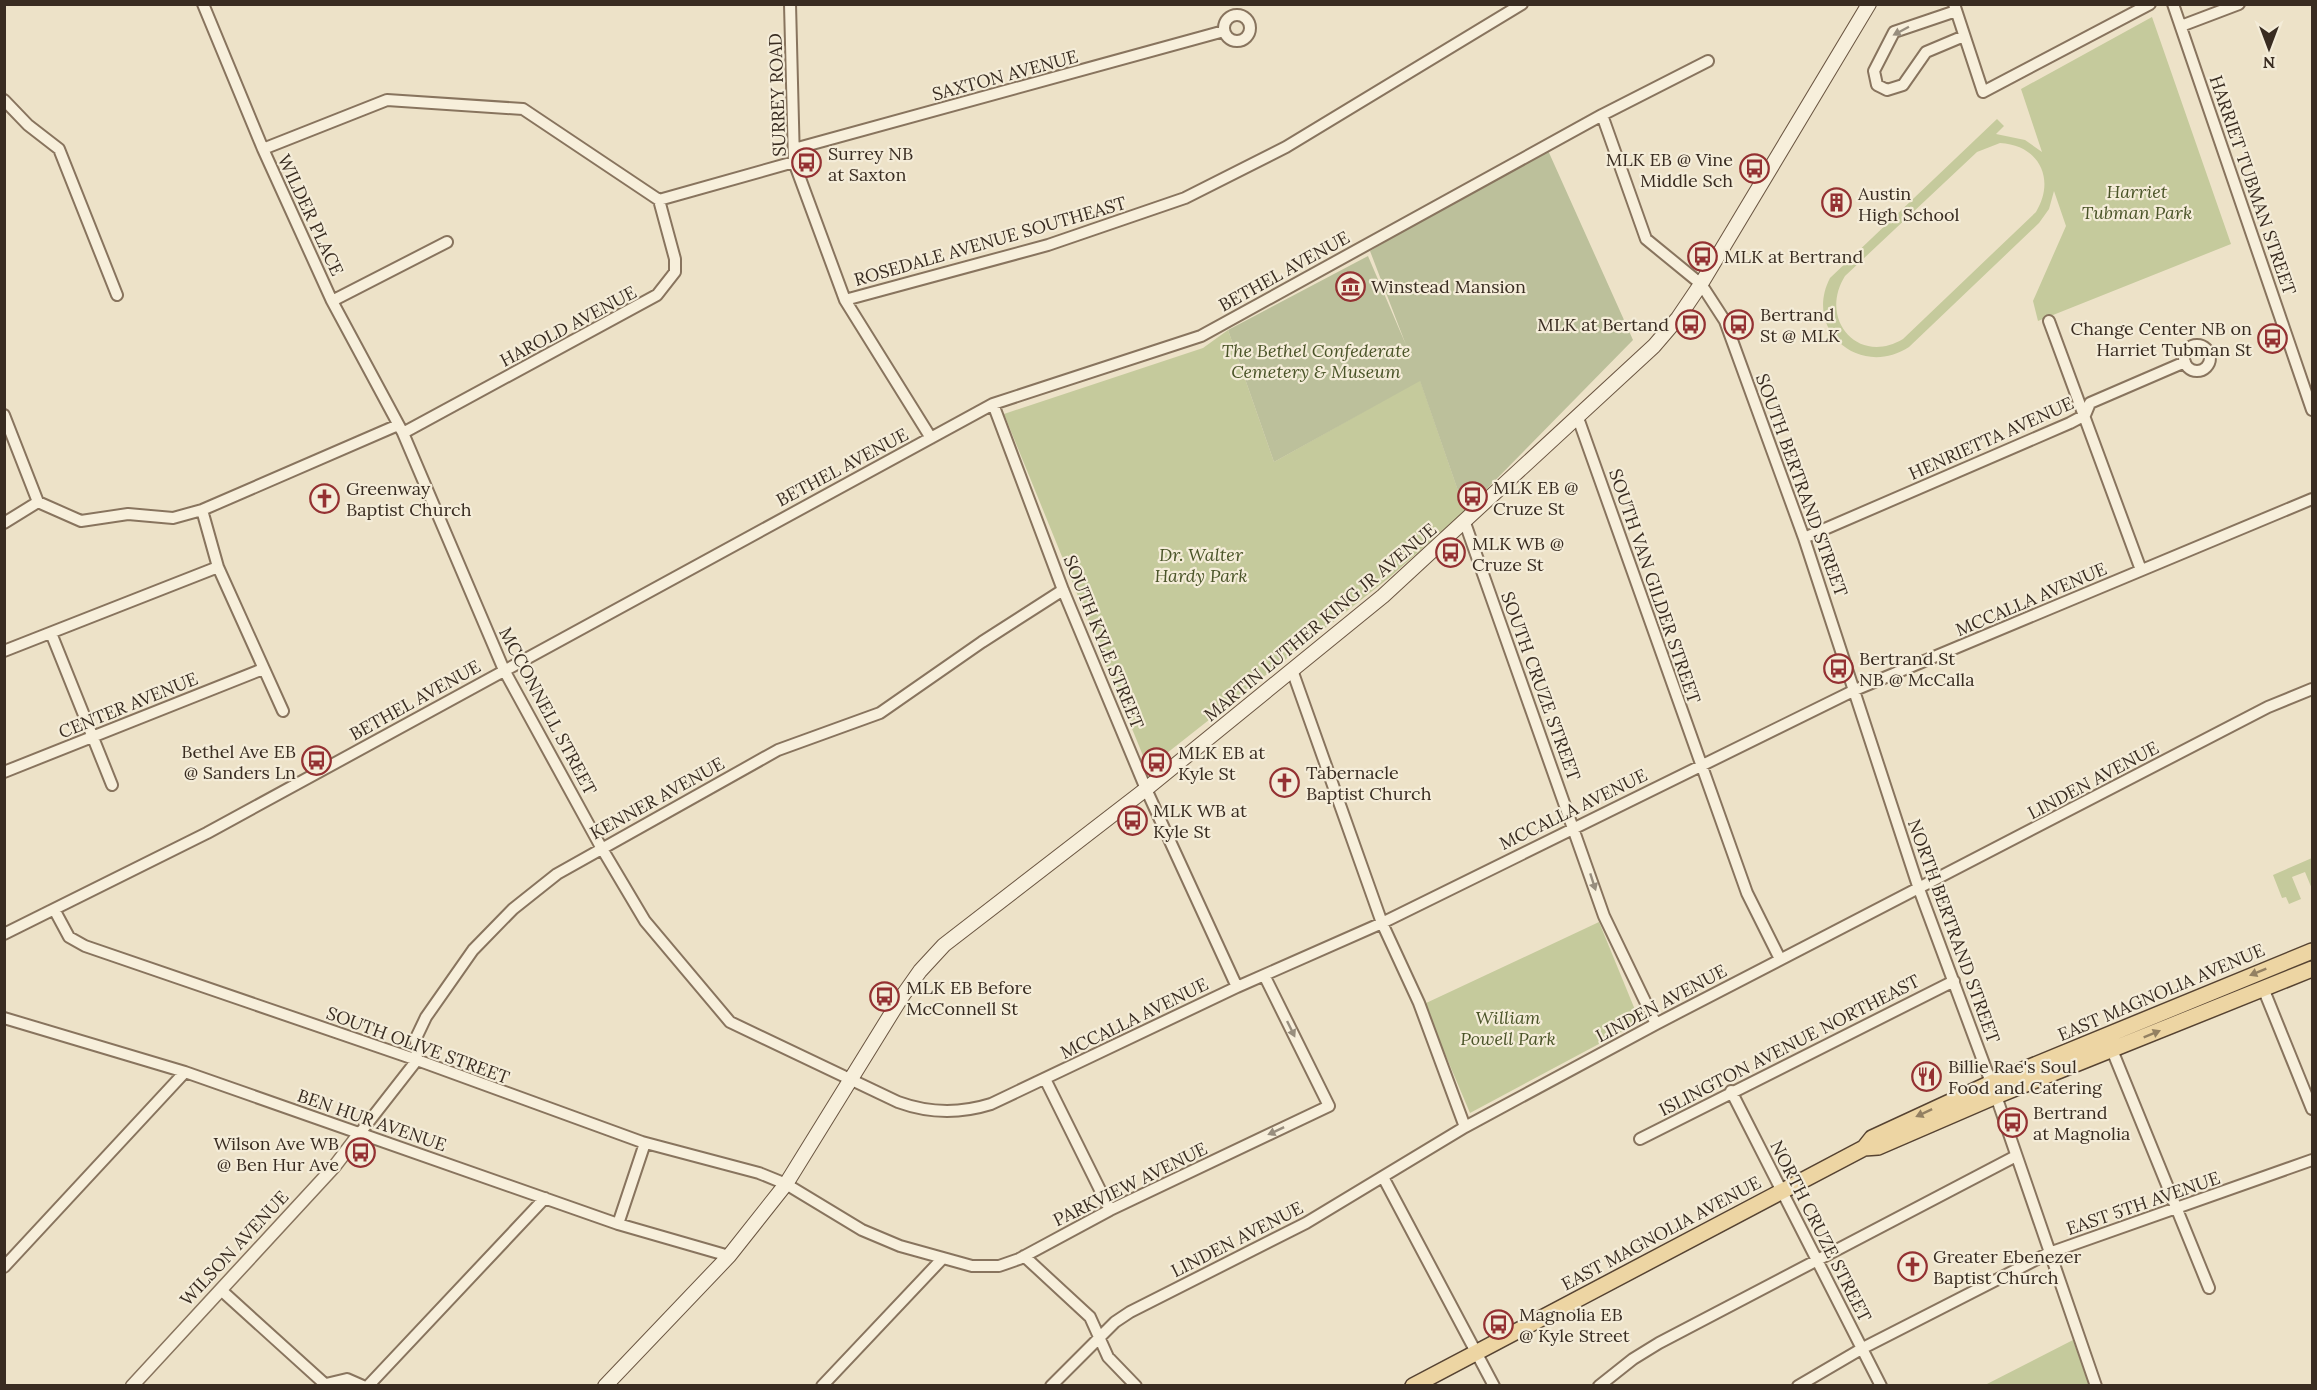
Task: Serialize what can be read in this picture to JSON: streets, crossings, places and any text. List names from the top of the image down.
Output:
{
  "streets": {
    "main road": ["MARTIN LUTHER KING JR AVENUE", "EAST MAGNOLIA AVENUE"],
    "street": [
      "SAXTON AVENUE",
      "SURREY ROAD",
      "HARRIET TUBMAN STREET",
      "WILDER PLACE",
      "ROSEDALE AVENUE SOUTHEAST",
      "BETHEL AVENUE",
      "HAROLD AVENUE",
      "HENRIETTA AVENUE",
      "SOUTH BERTRAND STREET",
      "SOUTH VAN GILDER STREET",
      "MCCALLA AVENUE",
      "SOUTH KYLE STREET",
      "SOUTH CRUZE STREET",
      "CENTER AVENUE",
      "MCCONNELL STREET",
      "LINDEN AVENUE",
      "KENNER AVENUE",
      "NORTH BERTRAND STREET",
      "SOUTH OLIVE STREET",
      "ISLINGTON AVENUE NORTHEAST",
      "BEN HUR AVENUE",
      "PARKVIEW AVENUE",
      "EAST 5TH AVENUE",
      "NORTH CRUZE STREET",
      "WILSON AVENUE"
    ]
  },
  "crossings": [
    ["SAXTON AVENUE", "SURREY ROAD"],
    ["SURREY ROAD", "ROSEDALE AVENUE SOUTHEAST"],
    ["SURREY ROAD", "BETHEL AVENUE"],
    ["WILDER PLACE", "HAROLD AVENUE"],
    ["WILDER PLACE", "MCCONNELL STREET"],
    ["BETHEL AVENUE", "SOUTH BERTRAND STREET"],
    ["BETHEL AVENUE", "SOUTH KYLE STREET"],
    ["BETHEL AVENUE", "MCCONNELL STREET"],
    ["BETHEL AVENUE", "SOUTH OLIVE STREET"],
    ["HAROLD AVENUE", "MCCONNELL STREET"],
    ["HENRIETTA AVENUE", "SOUTH BERTRAND STREET"],
    ["SOUTH BERTRAND STREET", "MCCALLA AVENUE"],
    ["SOUTH BERTRAND STREET", "MARTIN LUTHER KING JR AVENUE"],
    ["SOUTH BERTRAND STREET", "NORTH BERTRAND STREET"],
    ["SOUTH VAN GILDER STREET", "MCCALLA AVENUE"],
    ["SOUTH VAN GILDER STREET", "MARTIN LUTHER KING JR AVENUE"],
    ["SOUTH VAN GILDER STREET", "LINDEN AVENUE"],
    ["MCCALLA AVENUE", "MARTIN LUTHER KING JR AVENUE"],
    ["MCCALLA AVENUE", "SOUTH KYLE STREET"],
    ["MCCALLA AVENUE", "SOUTH CRUZE STREET"],
    ["MCCALLA AVENUE", "MCCONNELL STREET"],
    ["MCCALLA AVENUE", "NORTH BERTRAND STREET"],
    ["MCCALLA AVENUE", "PARKVIEW AVENUE"],
    ["MARTIN LUTHER KING JR AVENUE", "SOUTH KYLE STREET"],
    ["MARTIN LUTHER KING JR AVENUE", "SOUTH CRUZE STREET"],
    ["MARTIN LUTHER KING JR AVENUE", "MCCONNELL STREET"],
    ["MARTIN LUTHER KING JR AVENUE", "SOUTH OLIVE STREET"],
    ["MARTIN LUTHER KING JR AVENUE", "BEN HUR AVENUE"],
    ["MARTIN LUTHER KING JR AVENUE", "PARKVIEW AVENUE"],
    ["SOUTH KYLE STREET", "KENNER AVENUE"],
    ["MCCONNELL STREET", "KENNER AVENUE"],
    ["LINDEN AVENUE", "NORTH BERTRAND STREET"],
    ["KENNER AVENUE", "SOUTH OLIVE STREET"],
    ["NORTH BERTRAND STREET", "EAST MAGNOLIA AVENUE"],
    ["NORTH BERTRAND STREET", "ISLINGTON AVENUE NORTHEAST"],
    ["NORTH BERTRAND STREET", "EAST 5TH AVENUE"],
    ["EAST MAGNOLIA AVENUE", "NORTH CRUZE STREET"],
    ["SOUTH OLIVE STREET", "PARKVIEW AVENUE"],
    ["ISLINGTON AVENUE NORTHEAST", "NORTH CRUZE STREET"],
    ["BEN HUR AVENUE", "WILSON AVENUE"],
    ["EAST 5TH AVENUE", "NORTH CRUZE STREET"]
  ],
  "parks": [
    "Harriet Tubman Park",
    "The Bethel Confederate Cemetery & Museum",
    "Dr. Walter Hardy Park",
    "William Powell Park"
  ],
  "places": {
    "bus stop": [
      "Surrey NB at Saxton",
      "MLK EB @ Vine Middle Sch",
      "MLK at Bertrand",
      "MLK at Bertand",
      "Bertrand St @ MLK",
      "Change Center NB on Harriet Tubman St",
      "MLK EB @ Cruze St",
      "MLK WB @ Cruze St",
      "Bertrand St NB @ McCalla",
      "Bethel Ave EB @ Sanders Ln",
      "MLK EB at Kyle St",
      "MLK WB at Kyle St",
      "MLK EB Before McConnell St",
      "Bertrand at Magnolia",
      "Wilson Ave WB @ Ben Hur Ave",
      "Magnolia EB @ Kyle Street"
    ],
    "building": ["Austin High School"],
    "museum": ["Winstead Mansion"],
    "church": ["Greenway Baptist Church", "Tabernacle Baptist Church", "Greater Ebenezer Baptist Church"],
    "restaurant": ["Billie Rae's Soul Food and Catering"]
  },
  "north": "bottom"
}
